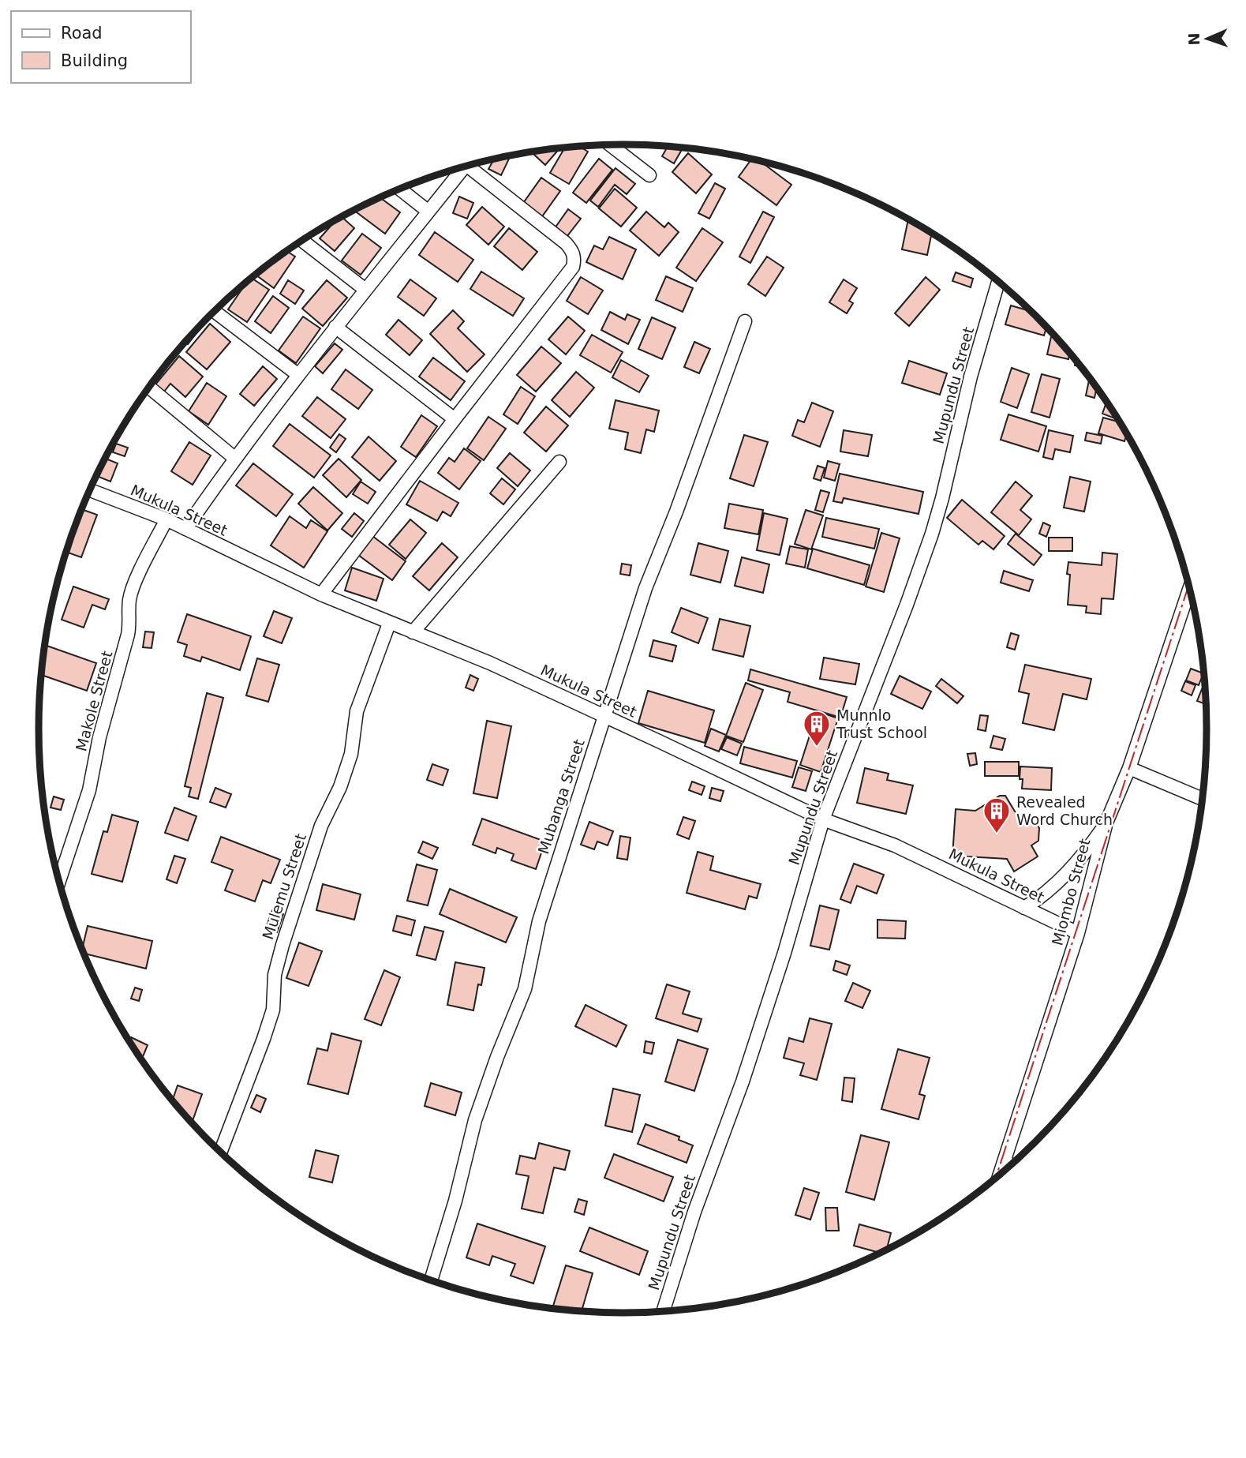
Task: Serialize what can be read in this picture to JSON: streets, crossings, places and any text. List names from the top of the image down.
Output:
{
  "streets": {
    "street": [
      "Mupundu Street",
      "Mukula Street",
      "Makole Street",
      "Mubanga Street",
      "Mulemu Street",
      "Miombo Street"
    ]
  },
  "crossings": [
    ["Mupundu Street", "Mukula Street"],
    ["Mukula Street", "Makole Street"],
    ["Mukula Street", "Mubanga Street"],
    ["Mukula Street", "Mulemu Street"],
    ["Mukula Street", "Miombo Street"]
  ],
  "places": {
    "building": ["Munnlo Trust School", "Revealed Word Church"]
  },
  "legend": ["Road", "Building"],
  "north": "left"
}
